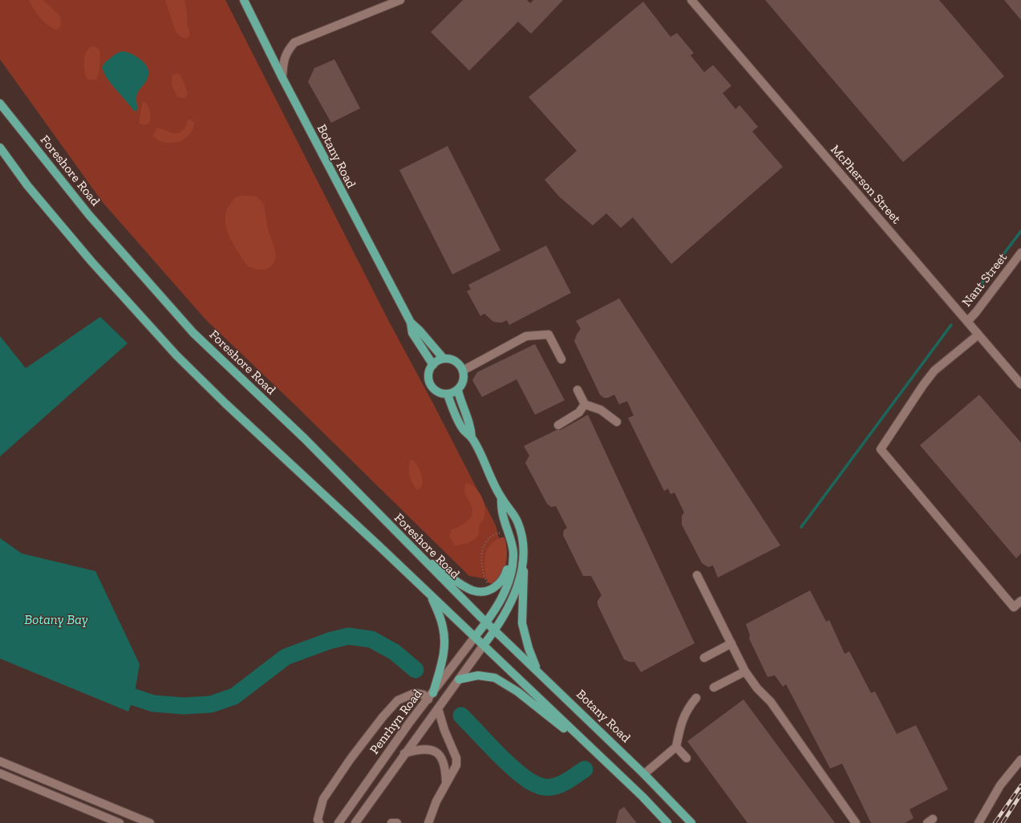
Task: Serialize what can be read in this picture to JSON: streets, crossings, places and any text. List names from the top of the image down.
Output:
{
  "streets": {
    "main road": ["Botany Road", "Foreshore Road"],
    "street": ["McPherson Street", "Nant Street", "Penrhyn Road"]
  },
  "crossings": [
    ["Botany Road", "Foreshore Road"],
    ["McPherson Street", "Nant Street"]
  ],
  "water": ["Botany Bay"]
}
